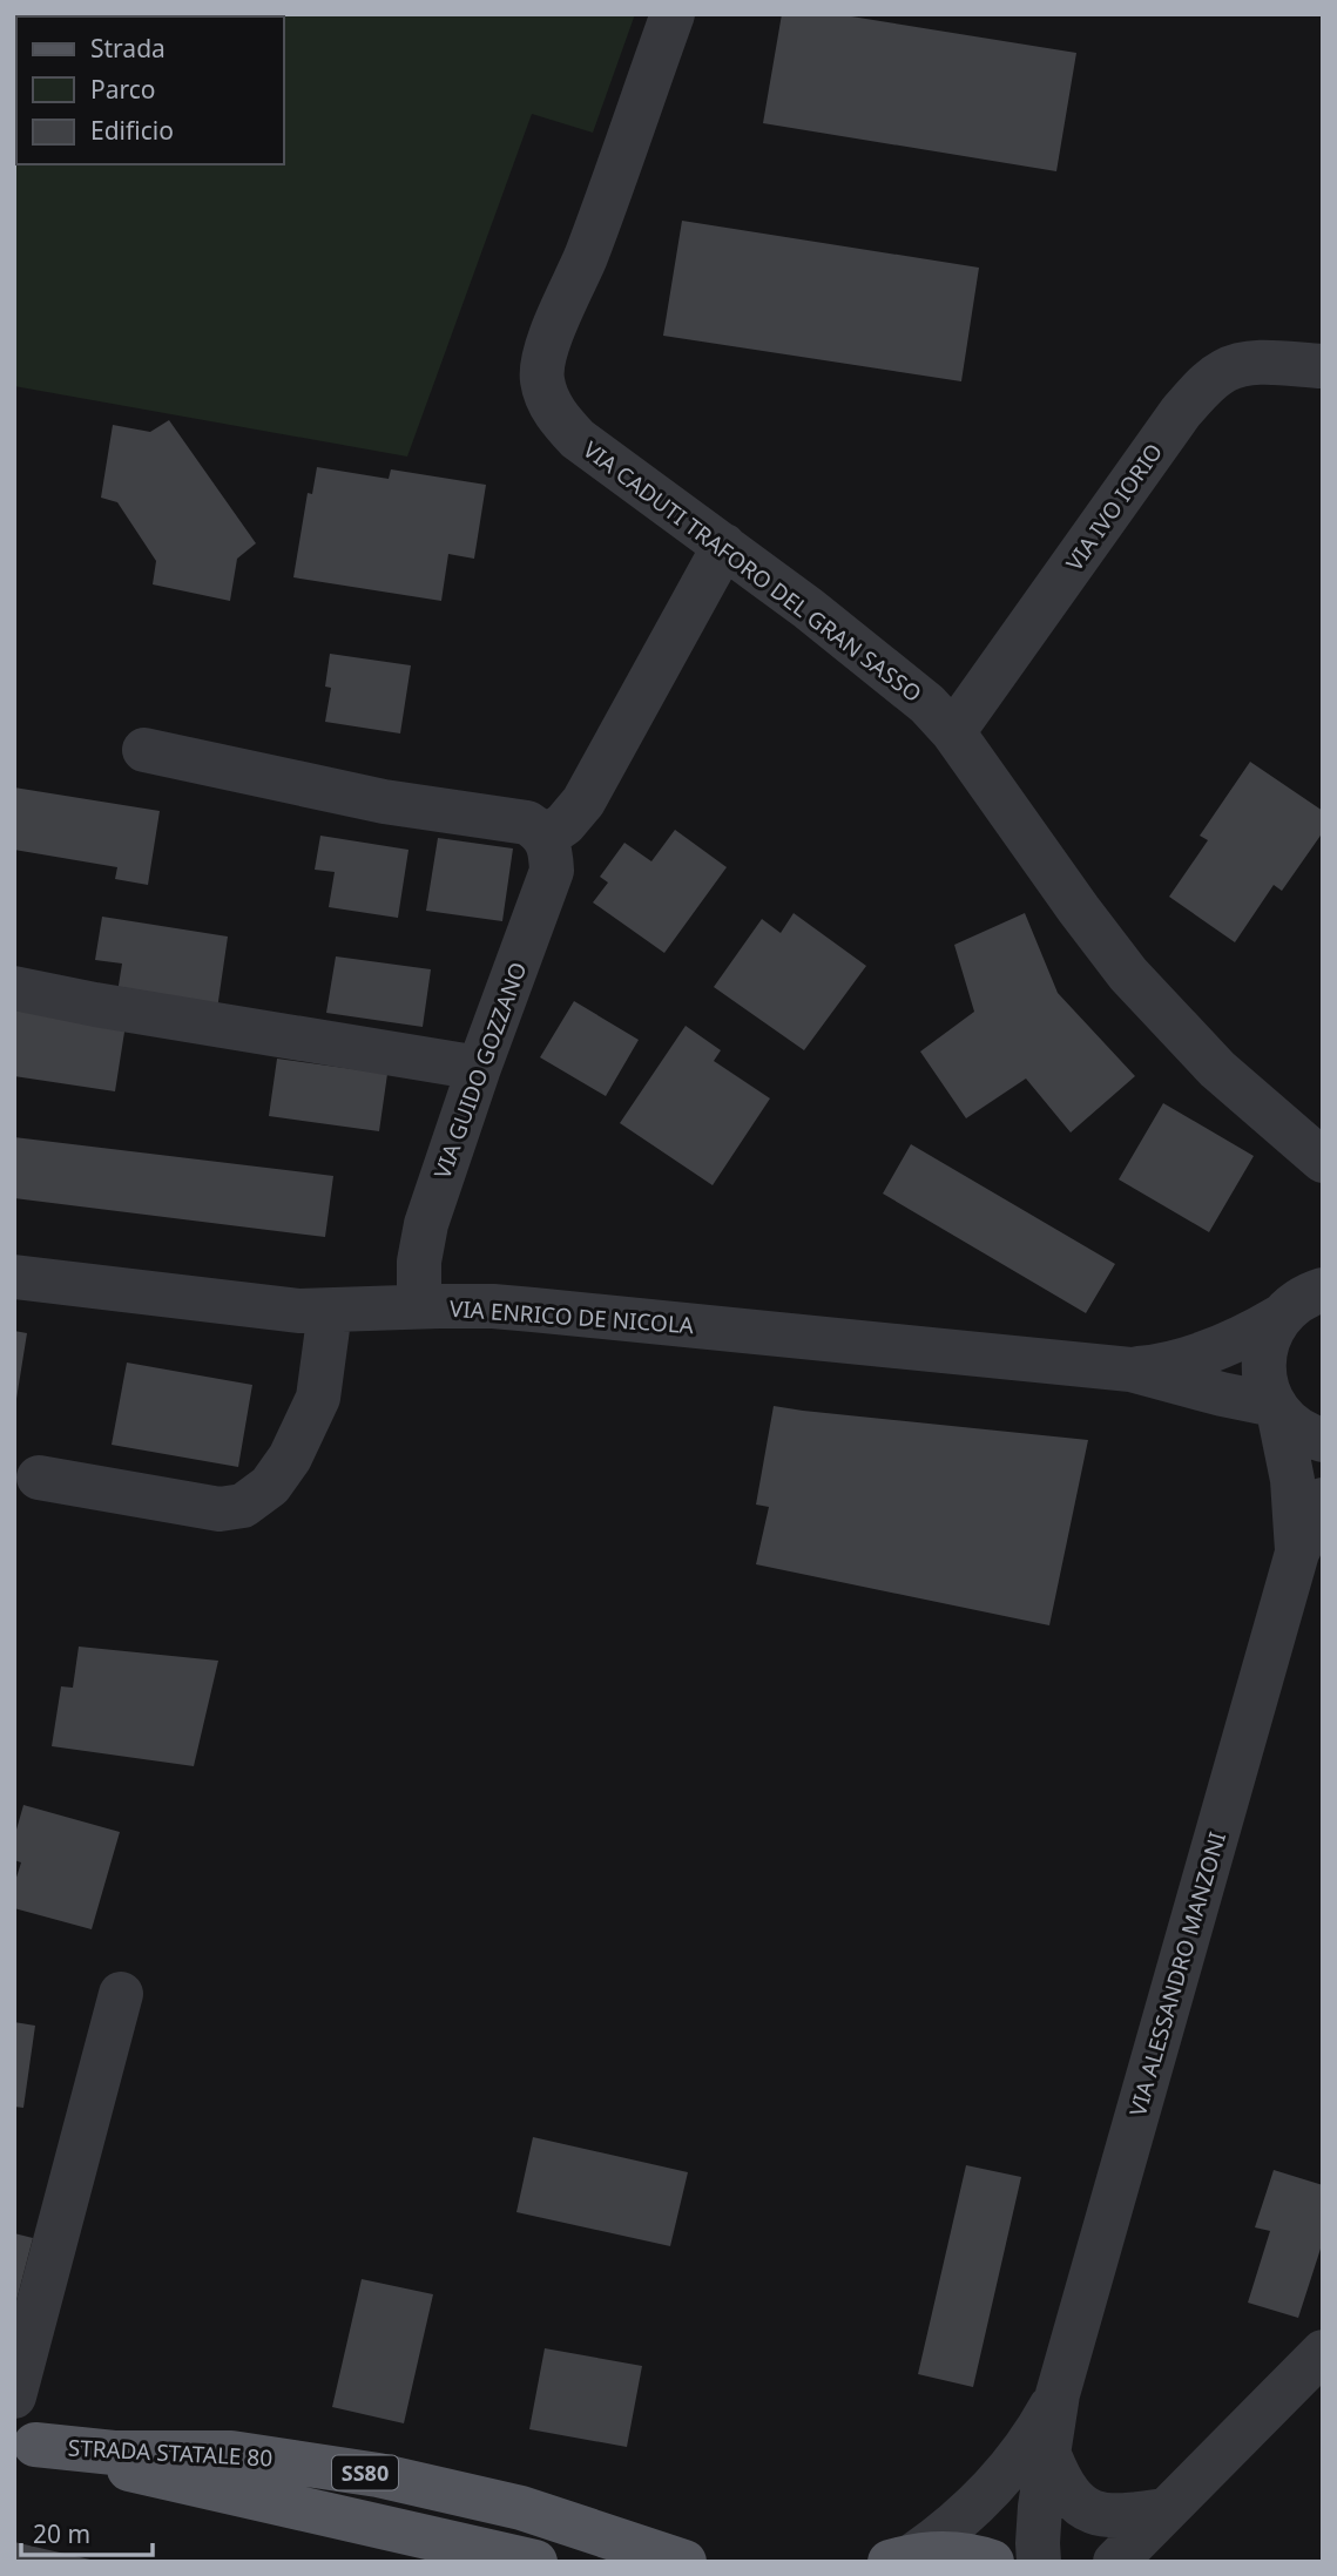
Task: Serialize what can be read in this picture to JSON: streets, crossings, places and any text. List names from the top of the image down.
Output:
{
  "streets": {
    "main road": ["STRADA STATALE 80", "SS80"],
    "street": [
      "VIA IVO IORIO",
      "VIA CADUTI TRAFORO DEL GRAN SASSO",
      "VIA GUIDO GOZZANO",
      "VIA ENRICO DE NICOLA",
      "VIA ALESSANDRO MANZONI"
    ]
  },
  "crossings": [
    ["VIA IVO IORIO", "VIA CADUTI TRAFORO DEL GRAN SASSO"],
    ["VIA GUIDO GOZZANO", "VIA ENRICO DE NICOLA"],
    ["VIA ENRICO DE NICOLA", "VIA ALESSANDRO MANZONI"]
  ],
  "legend": ["Strada", "Parco", "Edificio"],
  "scale_bar": "20 m"
}
